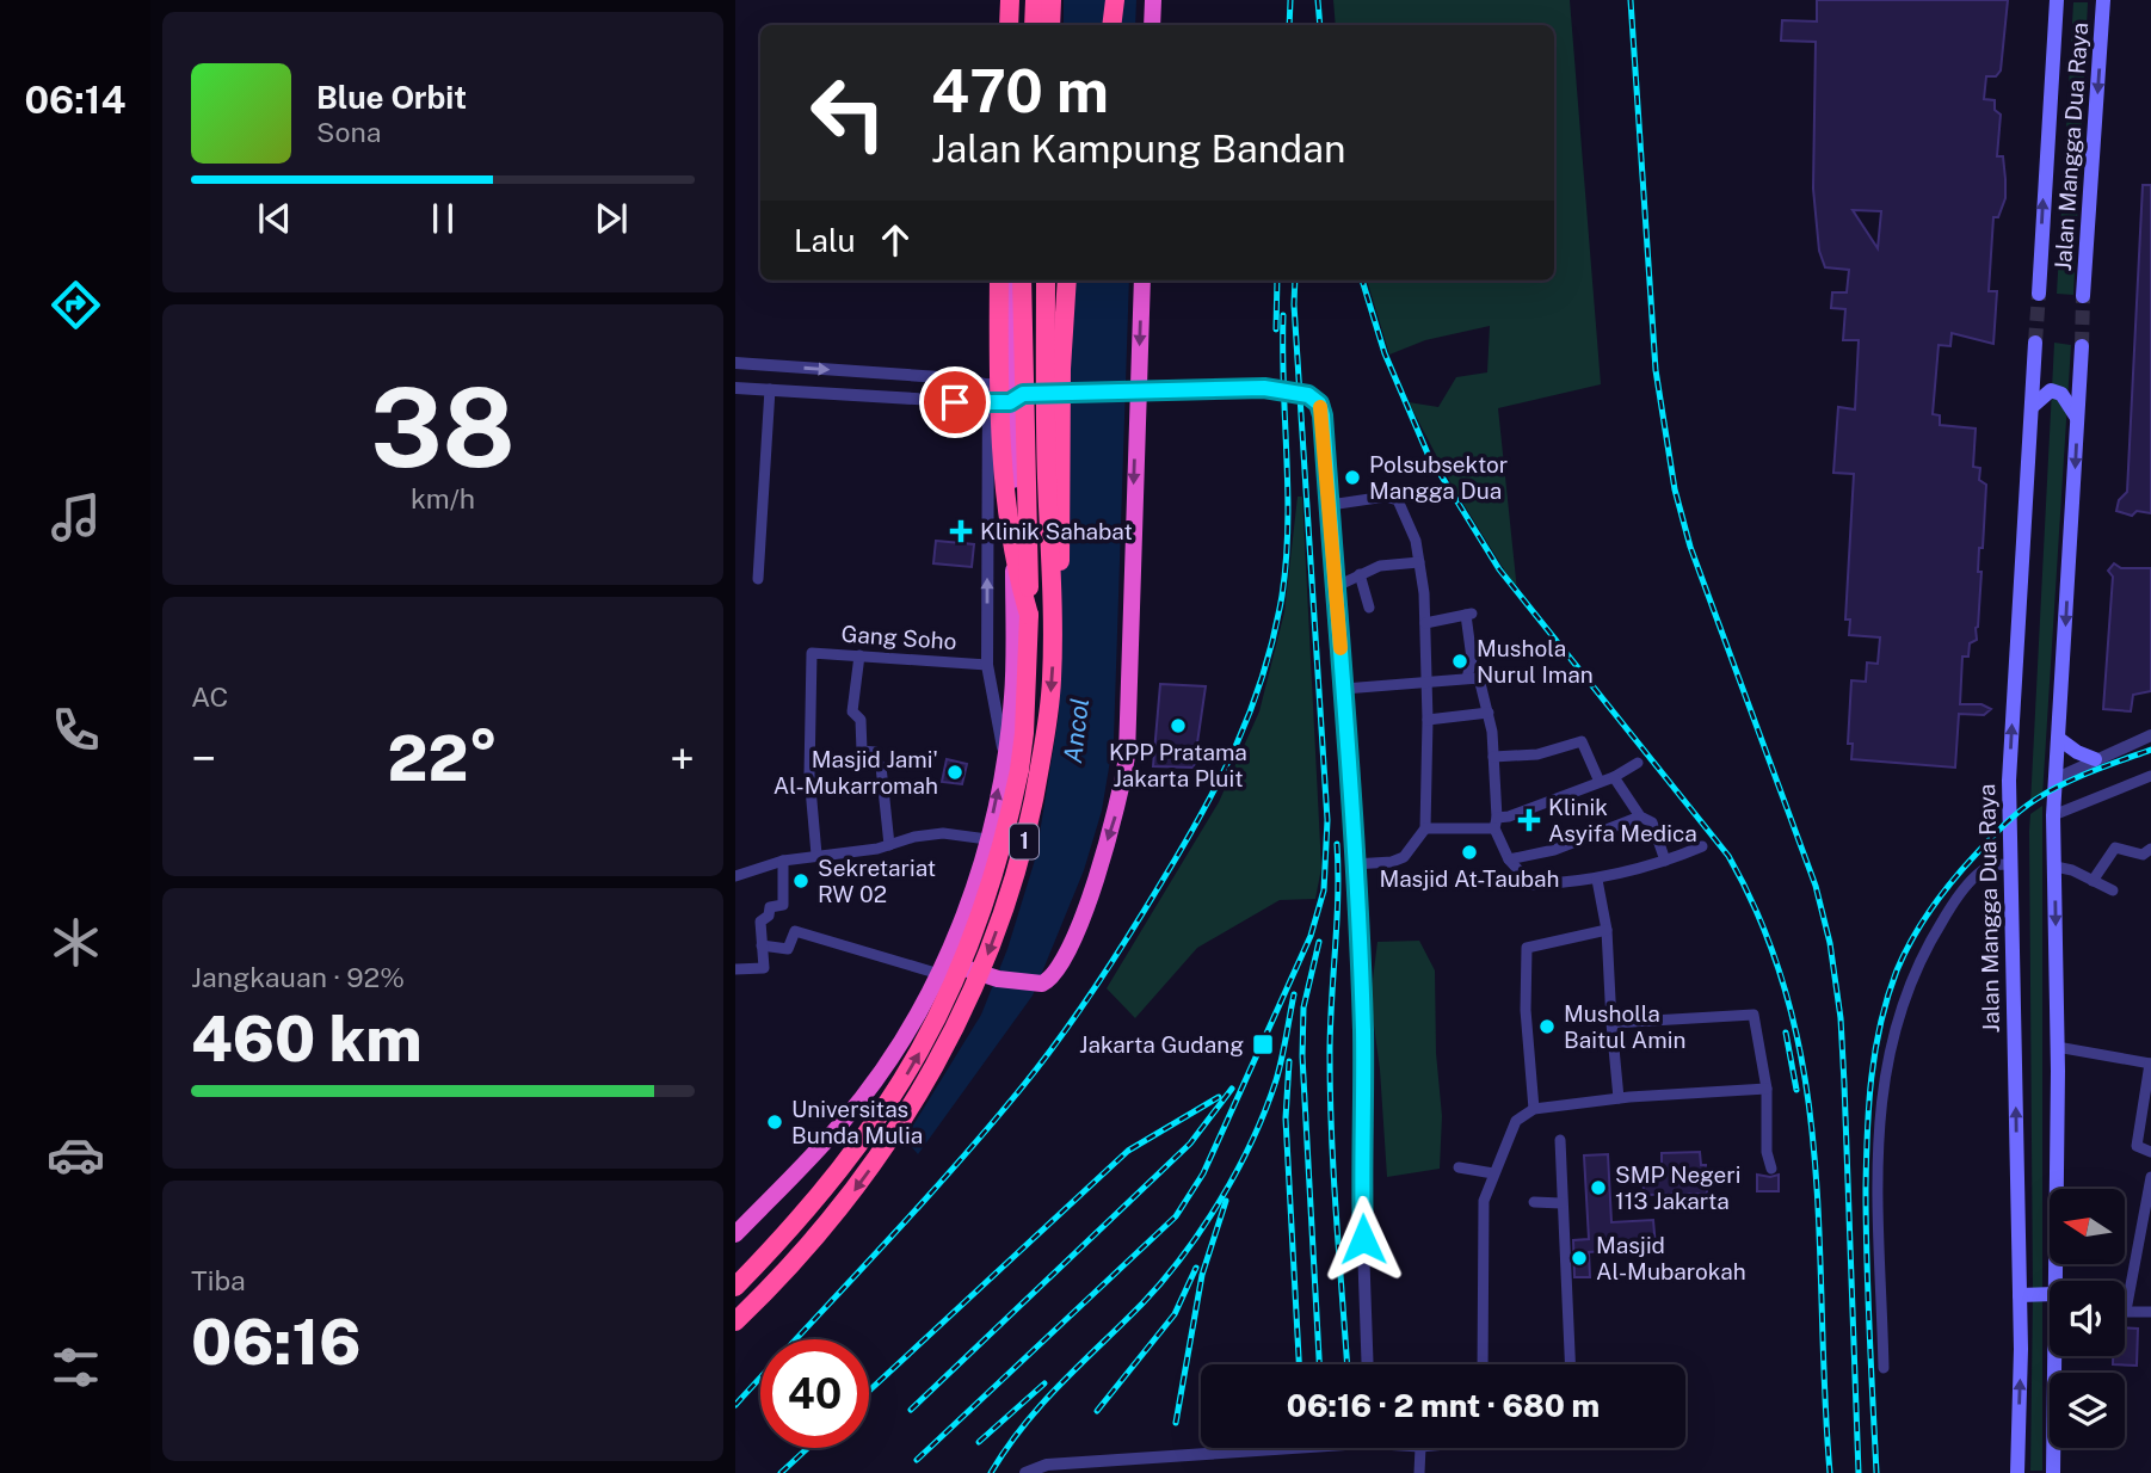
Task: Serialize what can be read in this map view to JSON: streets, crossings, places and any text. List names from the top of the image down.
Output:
{
  "streets": {
    "highway": ["1"],
    "main road": ["Jalan Mangga Dua Raya"],
    "street": ["Gang Soho"]
  },
  "water": ["Ancol"],
  "places": {
    "other": [
      "Polsubsektor Mangga Dua",
      "Mushola Nurul Iman",
      "KPP Pratama Jakarta Pluit",
      "Masjid Jami' Al-Mukarromah",
      "Masjid At-Taubah",
      "Sekretariat RW 02",
      "Musholla Baitul Amin",
      "Universitas Bunda Mulia",
      "SMP Negeri 113 Jakarta",
      "Masjid Al-Mubarokah"
    ],
    "health": ["Klinik Sahabat", "Klinik Asyifa Medica"],
    "transit": ["Jakarta Gudang"]
  },
  "north": "left",
  "page": {
    "tabs": "06:14",
    "turn": ["470 m", "Jalan Kampung Bandan"],
    "song": ["Blue Orbit", "Sona"],
    "then": "Lalu",
    "tile": [
      ["38", "km/h"],
      "AC",
      ["Jangkauan · 92%", "460 km"],
      ["Tiba", "06:16"]
    ],
    "heat": ["−", "22°", "+"],
    "limit": "40",
    "trip": "06:16 · 2 mnt · 680 m"
  }
}
